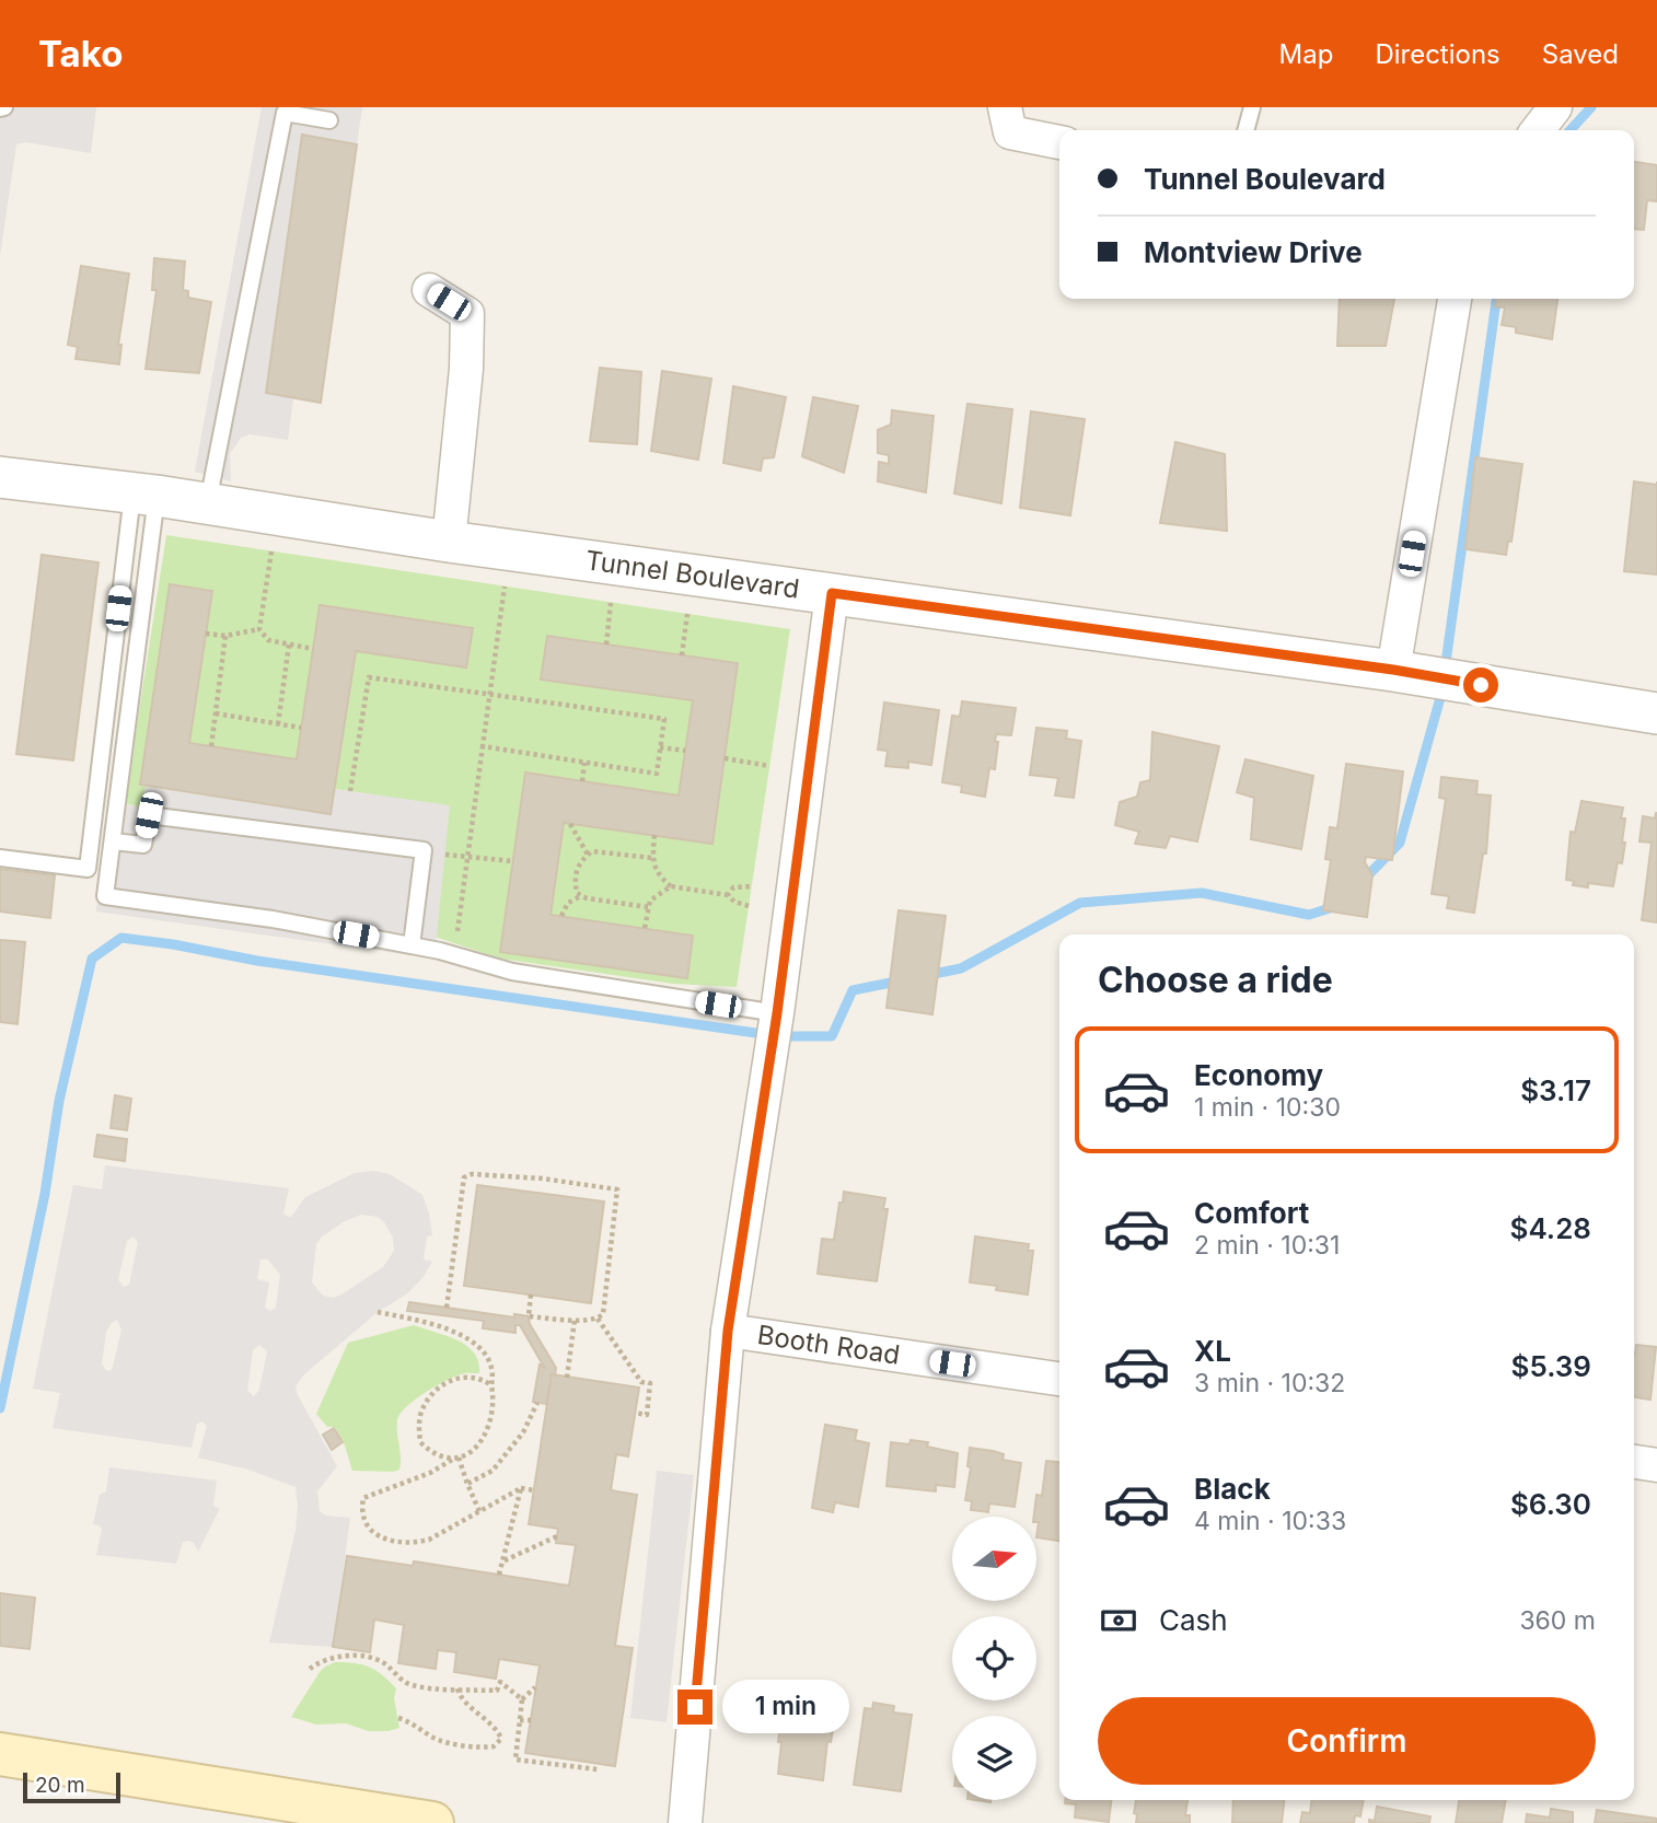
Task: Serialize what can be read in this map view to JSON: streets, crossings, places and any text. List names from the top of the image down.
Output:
{
  "streets": {
    "street": ["Tunnel Boulevard", "Booth Road"]
  },
  "scale_bar": "20 m",
  "north": "right",
  "page": {
    "header": "Tako",
    "nav": ["Map", "Directions", "Saved"],
    "banner": ["Tunnel Boulevard", "Montview Drive"],
    "heading": "Choose a ride",
    "list": [
      {
        "name": "Economy",
        "note": "1 min · 10:30",
        "value": "$3.17"
      },
      {
        "name": "Comfort",
        "note": "2 min · 10:31",
        "value": "$4.28"
      },
      {
        "name": "XL",
        "note": "3 min · 10:32",
        "value": "$5.39"
      },
      {
        "name": "Black",
        "note": "4 min · 10:33",
        "value": "$6.30"
      }
    ],
    "pay": ["Cash", "360 m"],
    "bubble": "1 min",
    "buttons": "Confirm",
    "scale": "20 m"
  }
}
